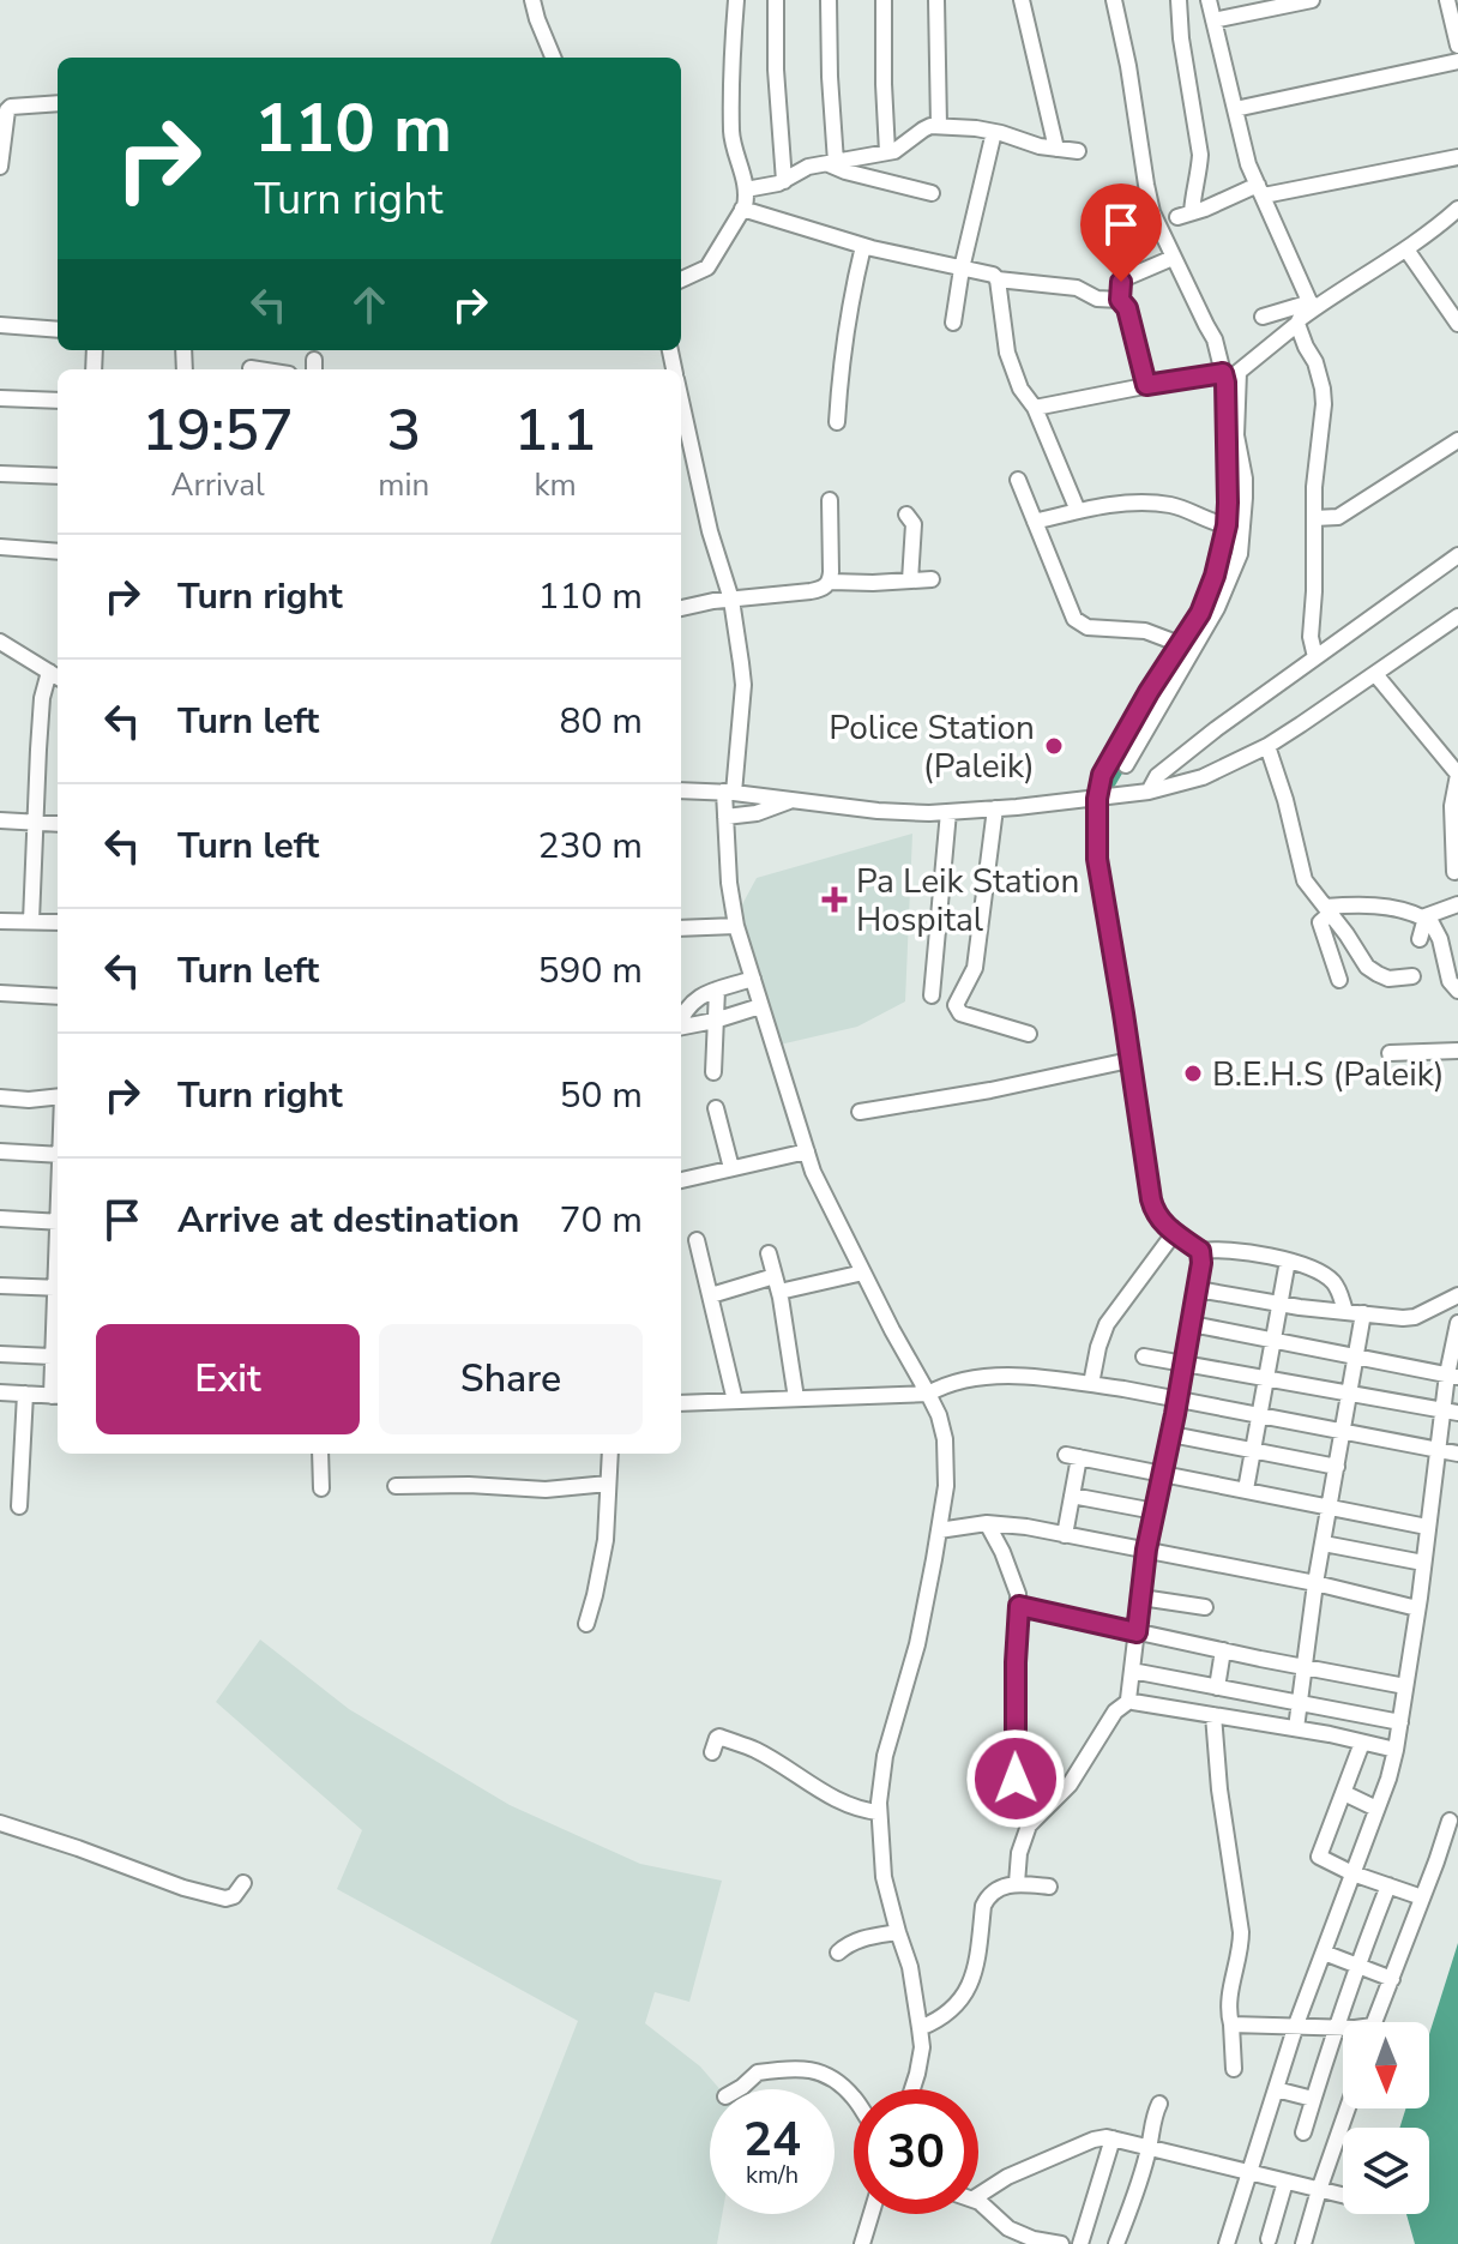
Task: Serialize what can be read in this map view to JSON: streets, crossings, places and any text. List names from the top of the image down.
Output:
{
  "places": {
    "other": ["Police Station (Paleik)", "B.E.H.S (Paleik)"],
    "health": ["Pa Leik Station Hospital"]
  },
  "north": "bottom",
  "page": {
    "turn": ["110 m", "Turn right"],
    "eta": [
      "19:57",
      "Arrival",
      "3",
      "min",
      "1.1",
      "km"
    ],
    "list": [
      {
        "name": "Turn right",
        "value": "110 m"
      },
      {
        "name": "Turn left",
        "value": "80 m"
      },
      {
        "name": "Turn left",
        "value": "230 m"
      },
      {
        "name": "Turn left",
        "value": "590 m"
      },
      {
        "name": "Turn right",
        "value": "50 m"
      },
      {
        "name": "Arrive at destination",
        "value": "70 m"
      }
    ],
    "buttons": ["Exit", "Share"],
    "speed": "24 km/h",
    "limit": "30"
  }
}
